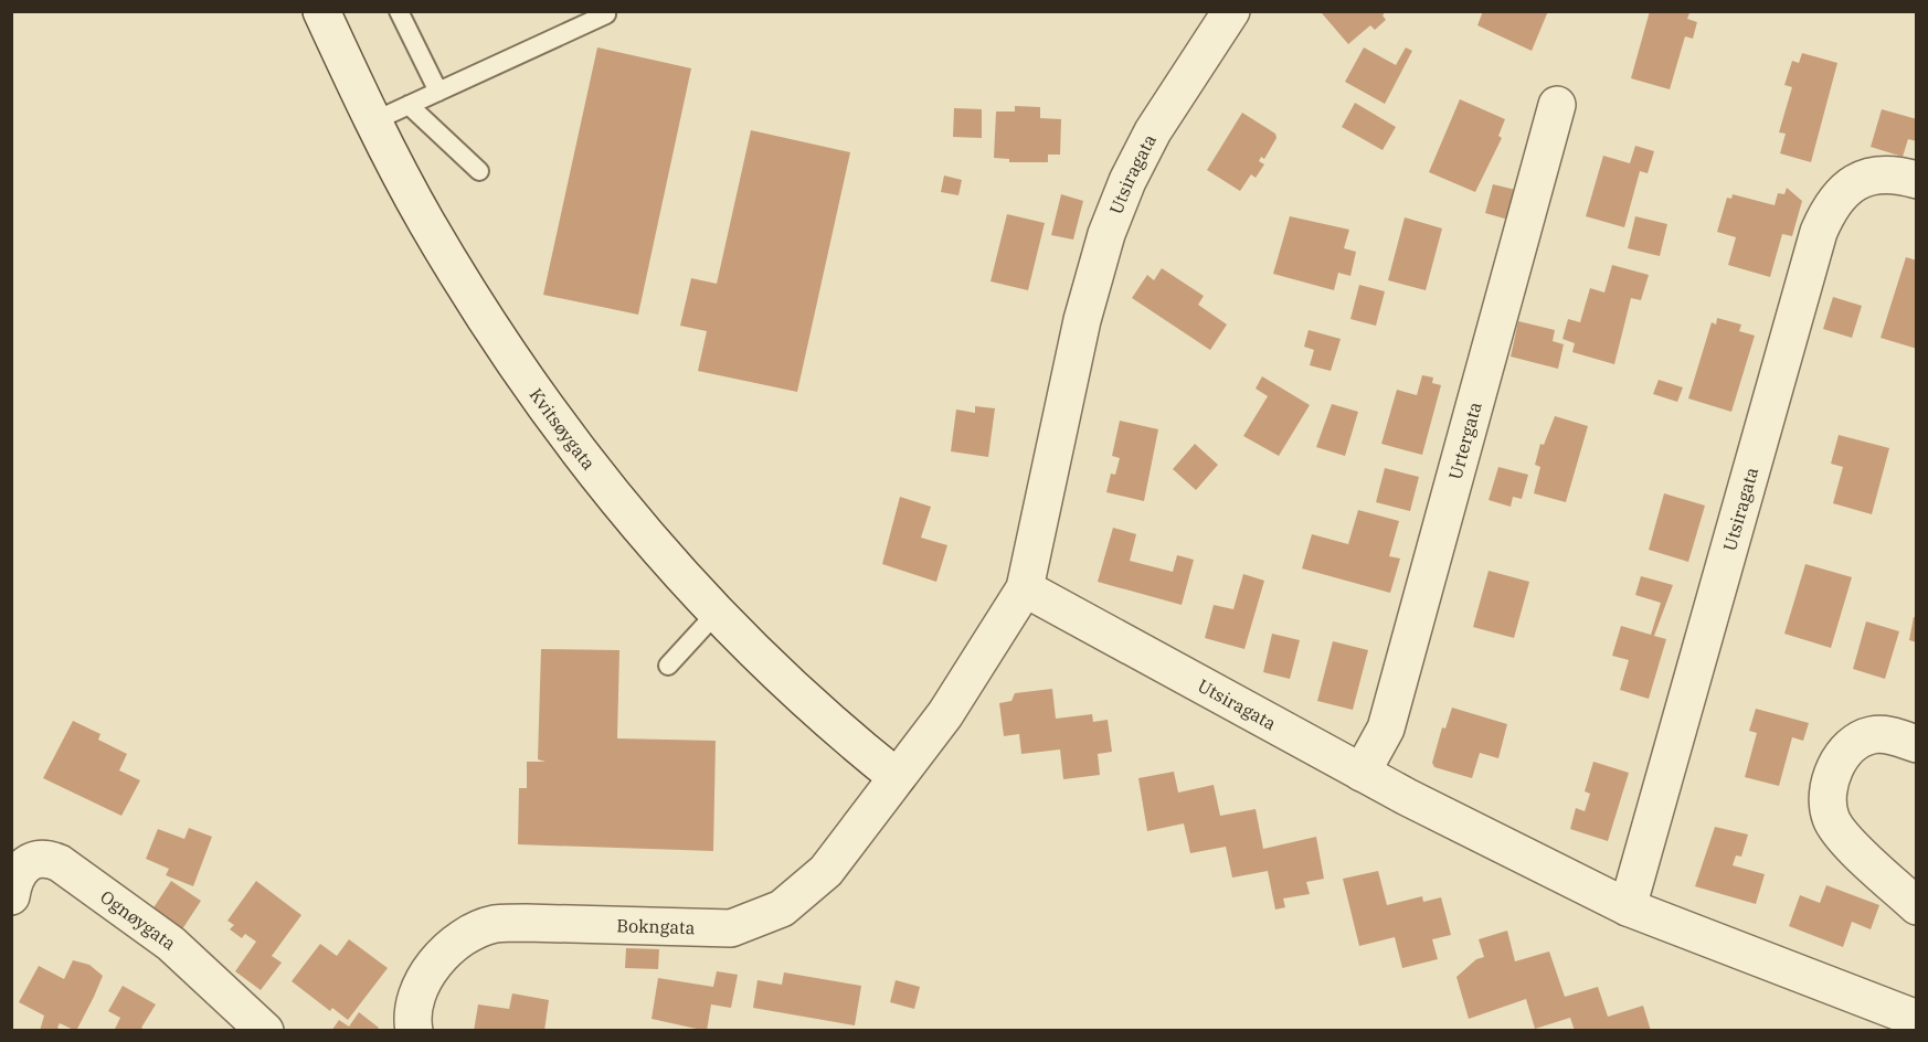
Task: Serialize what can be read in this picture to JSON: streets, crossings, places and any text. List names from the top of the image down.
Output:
{
  "streets": {
    "street": [
      "Utsiragata",
      "Kvitsøygata",
      "Urtergata",
      "Ognøygata",
      "Bokngata"
    ]
  },
  "crossings": [
    ["Utsiragata", "Kvitsøygata"],
    ["Utsiragata", "Urtergata"],
    ["Utsiragata", "Bokngata"],
    ["Kvitsøygata", "Bokngata"]
  ]
}
